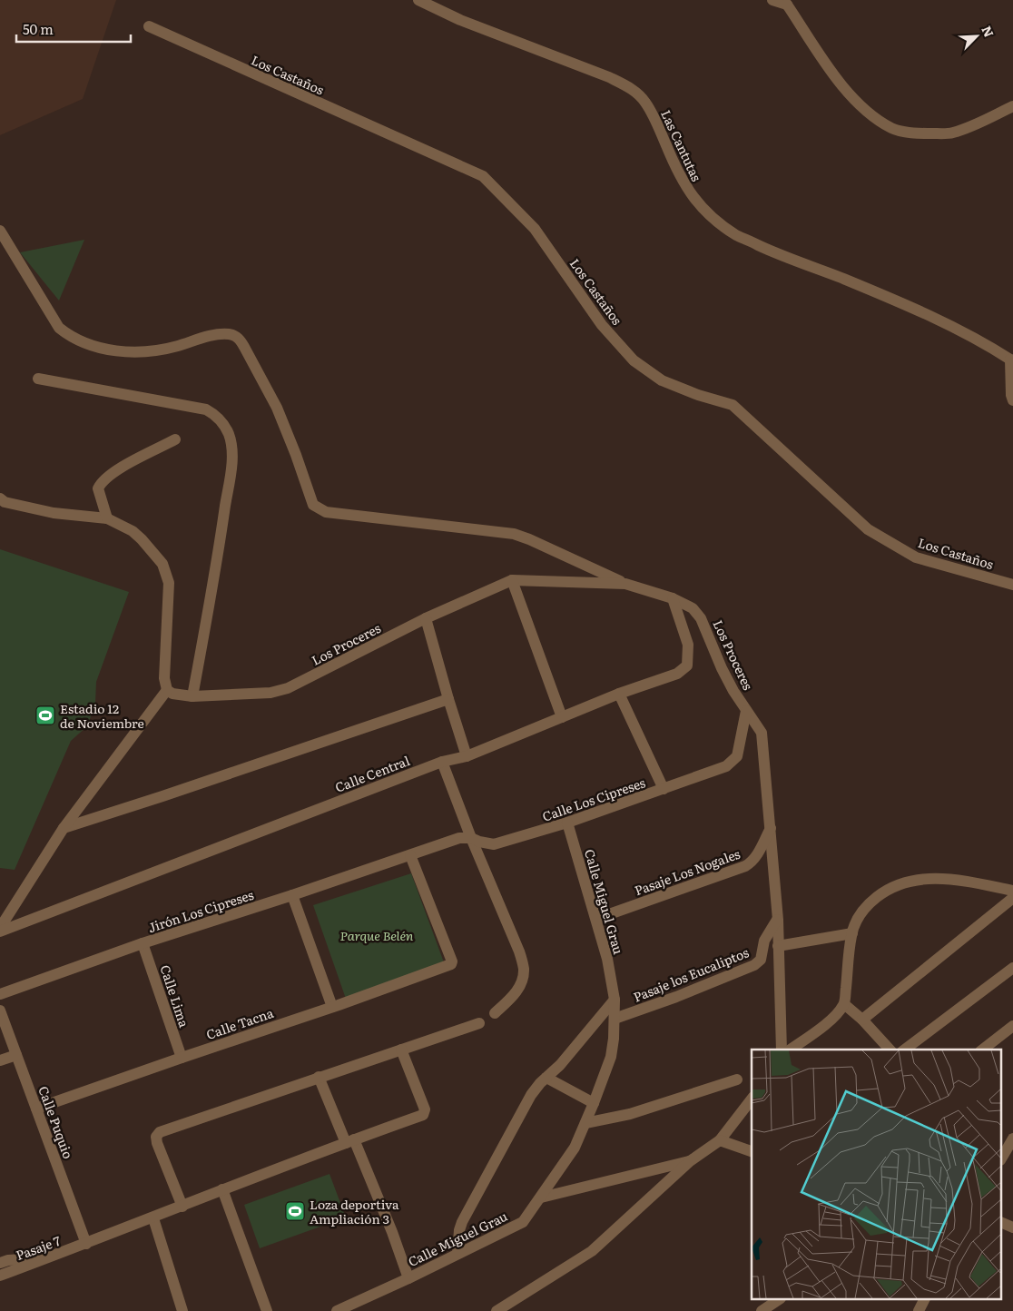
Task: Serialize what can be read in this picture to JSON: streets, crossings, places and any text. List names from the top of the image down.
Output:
{
  "streets": {
    "street": [
      "Los Castaños",
      "Las Cantutas",
      "Los Proceres",
      "Calle Central",
      "Calle Los Cipreses",
      "Pasaje Los Nogales",
      "Calle Miguel Grau",
      "Jirón Los Cipreses",
      "Pasaje los Eucaliptos",
      "Calle Lima",
      "Calle Tacna",
      "Calle Puquio",
      "Pasaje 7"
    ]
  },
  "crossings": [
    ["Los Proceres", "Calle Central"],
    ["Los Proceres", "Calle Los Cipreses"],
    ["Los Proceres", "Pasaje Los Nogales"],
    ["Calle Los Cipreses", "Calle Miguel Grau"],
    ["Calle Los Cipreses", "Jirón Los Cipreses"],
    ["Calle Los Cipreses", "Calle Tacna"],
    ["Pasaje Los Nogales", "Calle Miguel Grau"],
    ["Calle Miguel Grau", "Pasaje los Eucaliptos"],
    ["Jirón Los Cipreses", "Calle Lima"],
    ["Jirón Los Cipreses", "Calle Tacna"],
    ["Calle Lima", "Calle Tacna"],
    ["Calle Tacna", "Calle Puquio"],
    ["Calle Puquio", "Pasaje 7"]
  ],
  "parks": ["Parque Belén"],
  "places": {
    "sports": ["Estadio 12 de Noviembre", "Loza deportiva Ampliación 3"]
  },
  "scale_bar": "50 m",
  "north": "top right"
}
